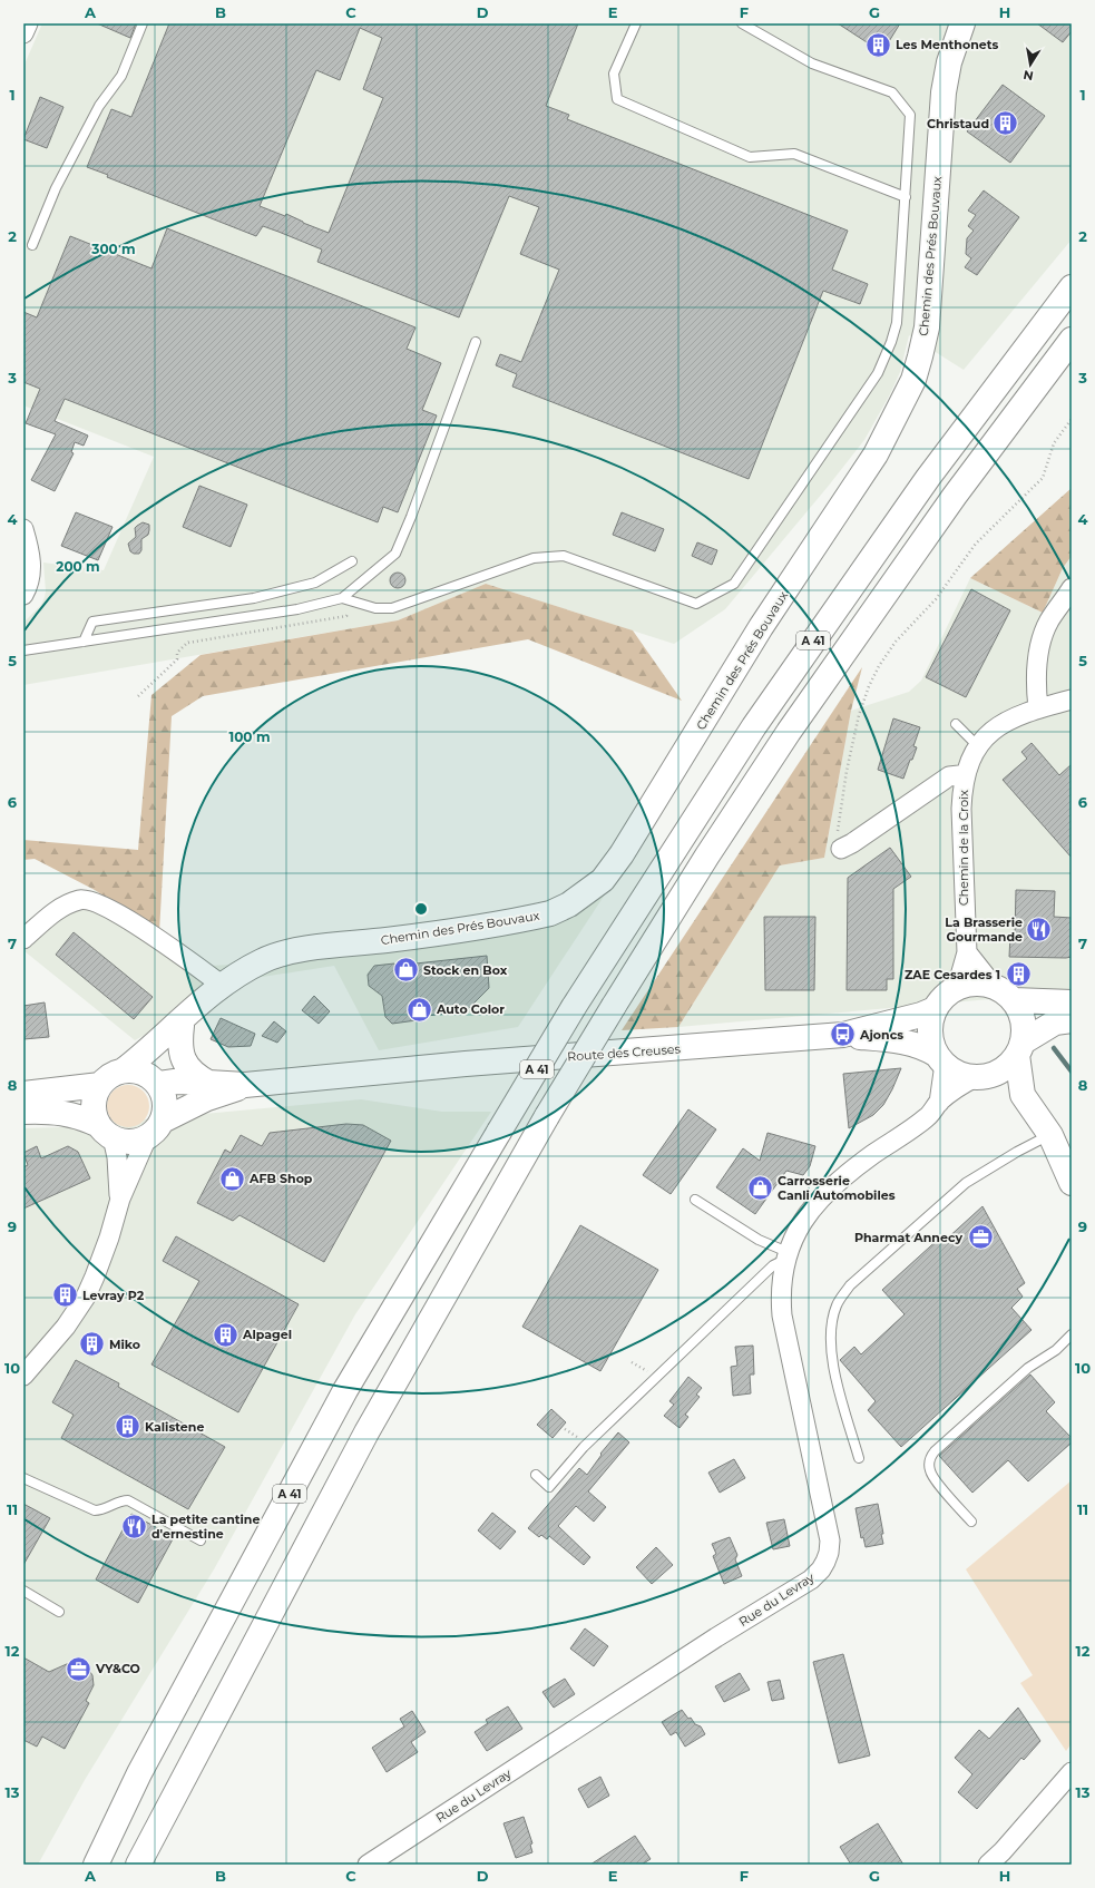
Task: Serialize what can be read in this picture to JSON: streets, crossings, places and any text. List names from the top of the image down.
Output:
{
  "streets": {
    "main road": ["Chemin des Prés Bouvaux", "A 41", "Route des Creuses"],
    "street": ["Chemin de la Croix", "Rue du Levray"]
  },
  "crossings": [
    ["Chemin de la Croix", "Route des Creuses"],
    ["Chemin de la Croix", "Rue du Levray"],
    ["Route des Creuses", "Rue du Levray"]
  ],
  "places": {
    "building": [
      "Les Menthonets",
      "Christaud",
      "ZAE Cesardes 1",
      "Levray P2",
      "Alpagel",
      "Miko",
      "Kalistene"
    ],
    "restaurant": ["La Brasserie Gourmande", "La petite cantine d'ernestine"],
    "shop": [
      "Stock en Box",
      "Auto Color",
      "AFB Shop",
      "Carrosserie Canli Automobiles"
    ],
    "bus stop": ["Ajoncs"],
    "office": ["Pharmat Annecy", "VY&CO"]
  },
  "north": "bottom",
  "grid": {
    "columns": [
      "A",
      "B",
      "C",
      "D",
      "E",
      "F",
      "G",
      "H"
    ],
    "rows": [
      "1",
      "2",
      "3",
      "4",
      "5",
      "6",
      "7",
      "8",
      "9",
      "10",
      "11",
      "12",
      "13"
    ]
  },
  "rings": ["300 m", "200 m", "100 m"]
}
